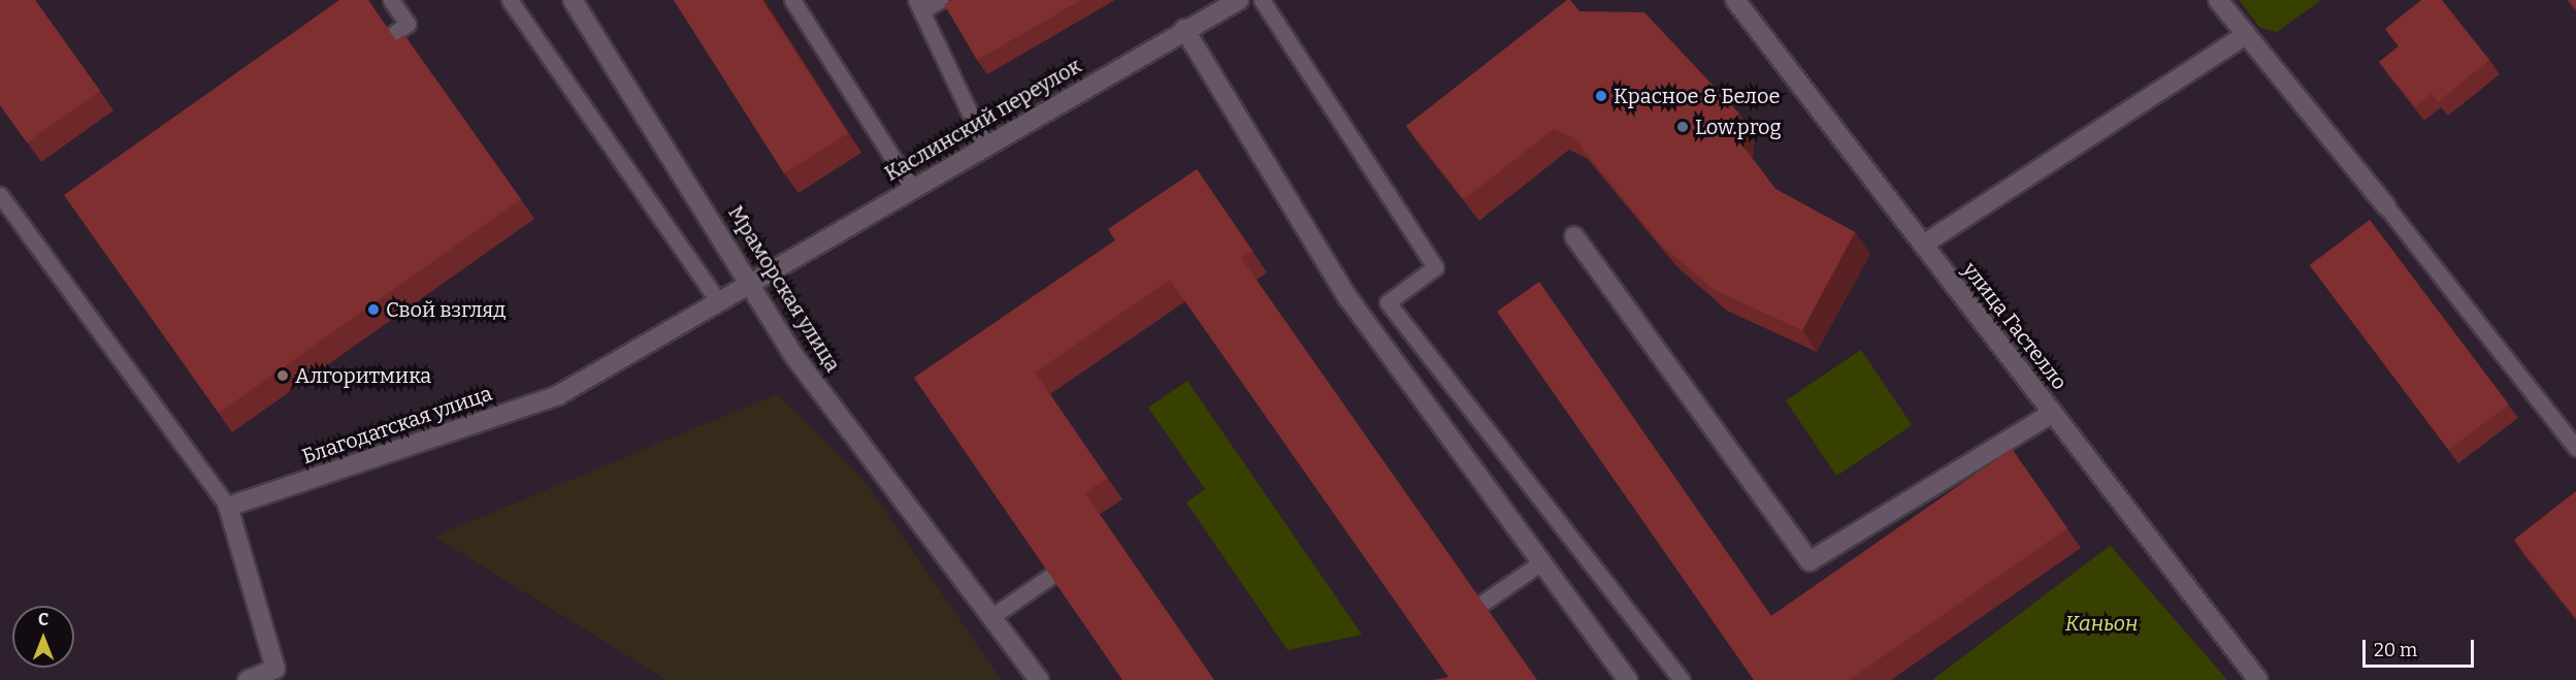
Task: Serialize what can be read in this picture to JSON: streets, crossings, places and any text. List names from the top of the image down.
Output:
{
  "streets": {
    "street": [
      "Каслинский переулок",
      "Мраморская улица",
      "улица Гастелло",
      "Благодатская улица"
    ]
  },
  "crossings": [
    ["Каслинский переулок", "Мраморская улица"],
    ["Каслинский переулок", "Благодатская улица"],
    ["Мраморская улица", "Благодатская улица"]
  ],
  "parks": ["Каньон"],
  "places": [
    "Красное & Белое",
    "Low.prog",
    "Свой взгляд",
    "Алгоритмика"
  ],
  "scale_bar": "20 m",
  "north": "top"
}
